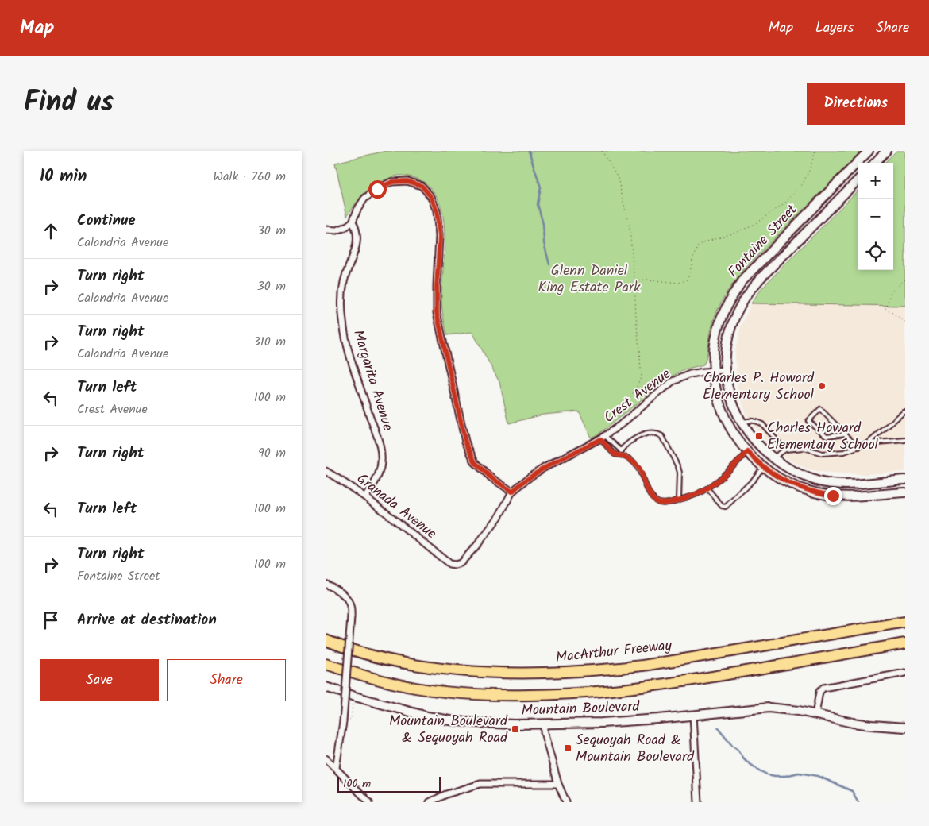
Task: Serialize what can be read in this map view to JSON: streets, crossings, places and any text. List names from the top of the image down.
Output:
{
  "streets": {
    "highway": ["MacArthur Freeway"],
    "street": [
      "Fontaine Street",
      "Margarita Avenue",
      "Crest Avenue",
      "Granada Avenue",
      "Mountain Boulevard"
    ]
  },
  "crossings": [
    ["Fontaine Street", "Crest Avenue"],
    ["Margarita Avenue", "Granada Avenue"],
    ["Crest Avenue", "Granada Avenue"]
  ],
  "parks": ["Glenn Daniel King Estate Park"],
  "places": {
    "other": ["Charles P. Howard Elementary School"],
    "transit": ["Charles Howard Elementary School", "Mountain Boulevard & Sequoyah Road", "Sequoyah Road & Mountain Boulevard"]
  },
  "scale_bar": "100 m",
  "page": {
    "header": "Map",
    "nav": ["Map", "Layers", "Share"],
    "title": "Find us",
    "buttons": [
      "Directions",
      ["Save", "Share"]
    ],
    "heading": ["10 min", "Walk · 760 m"],
    "map_buttons": ["+", "−"],
    "list": [
      ["Continue", "Calandria Avenue", "30 m"],
      ["Turn right", "Calandria Avenue", "30 m"],
      ["Turn right", "Calandria Avenue", "310 m"],
      ["Turn left", "Crest Avenue", "100 m"],
      ["Turn right", "90 m"],
      ["Turn left", "100 m"],
      ["Turn right", "Fontaine Street", "100 m"],
      "Arrive at destination"
    ],
    "scale": "100 m"
  }
}
